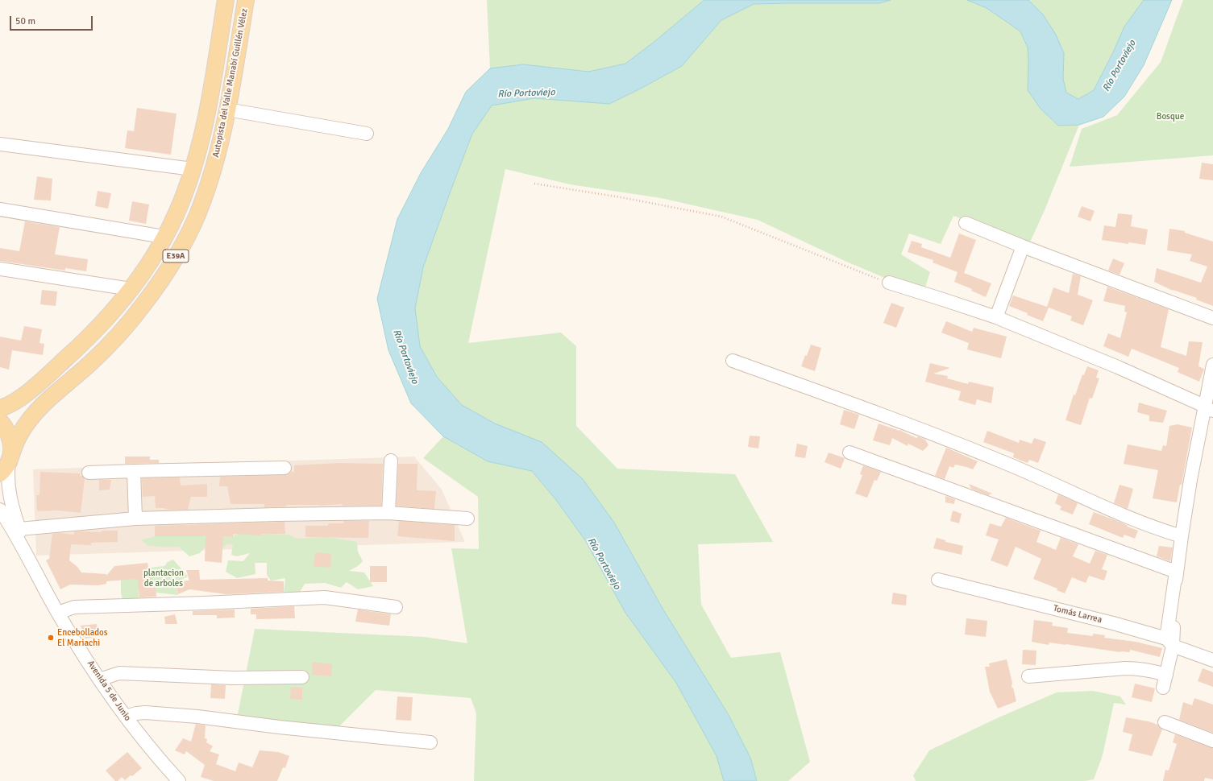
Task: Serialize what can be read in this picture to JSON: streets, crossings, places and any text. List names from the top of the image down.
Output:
{
  "streets": {
    "main road": ["Autopista del Valle Manabí Guillén Vélez", "E39A"],
    "street": ["Tomás Larrea", "Avenida 5 de Junio"]
  },
  "water": ["Río Portoviejo"],
  "parks": ["Bosque", "plantacion de arboles"],
  "places": ["Encebollados El Mariachi"],
  "scale_bar": "50 m"
}
